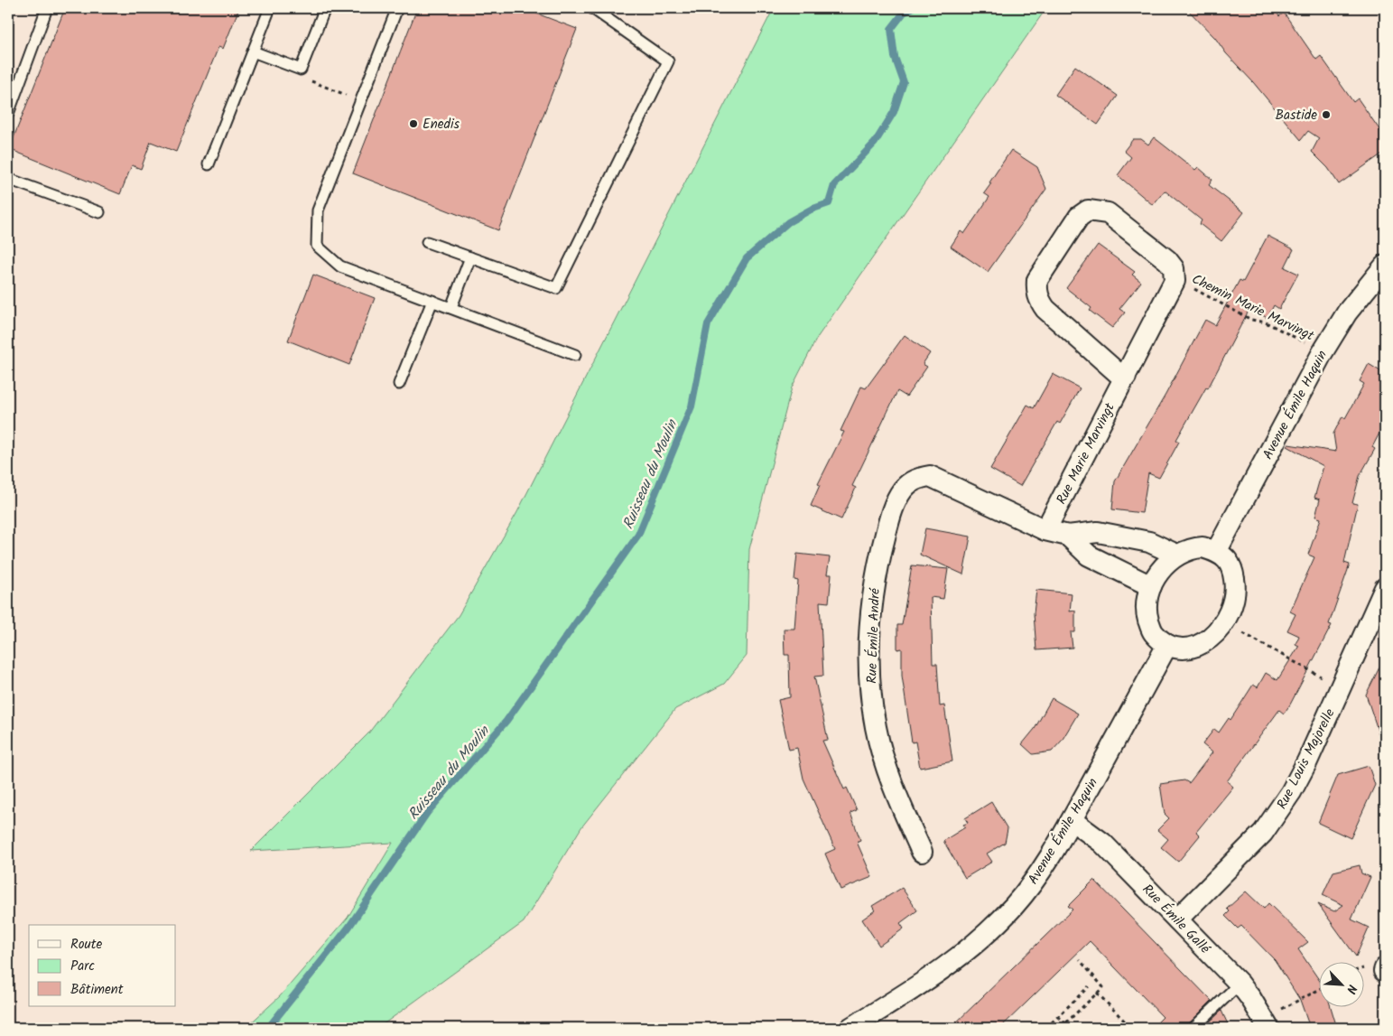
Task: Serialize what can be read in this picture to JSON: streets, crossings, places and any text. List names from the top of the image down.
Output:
{
  "streets": {
    "street": [
      "Avenue Émile Haquin",
      "Rue Marie Marvingt",
      "Rue Émile André",
      "Rue Louis Majorelle",
      "Rue Émile Gallé"
    ],
    "path": ["Chemin Marie Marvingt"]
  },
  "crossings": [
    ["Chemin Marie Marvingt", "Avenue Émile Haquin"],
    ["Chemin Marie Marvingt", "Rue Marie Marvingt"],
    ["Avenue Émile Haquin", "Rue Émile André"],
    ["Avenue Émile Haquin", "Rue Émile Gallé"],
    ["Rue Marie Marvingt", "Rue Émile André"],
    ["Rue Louis Majorelle", "Rue Émile Gallé"]
  ],
  "water": ["Ruisseau du Moulin"],
  "places": ["Bastide", "Enedis"],
  "legend": ["Route", "Parc", "Bâtiment"],
  "north": "bottom right"
}
